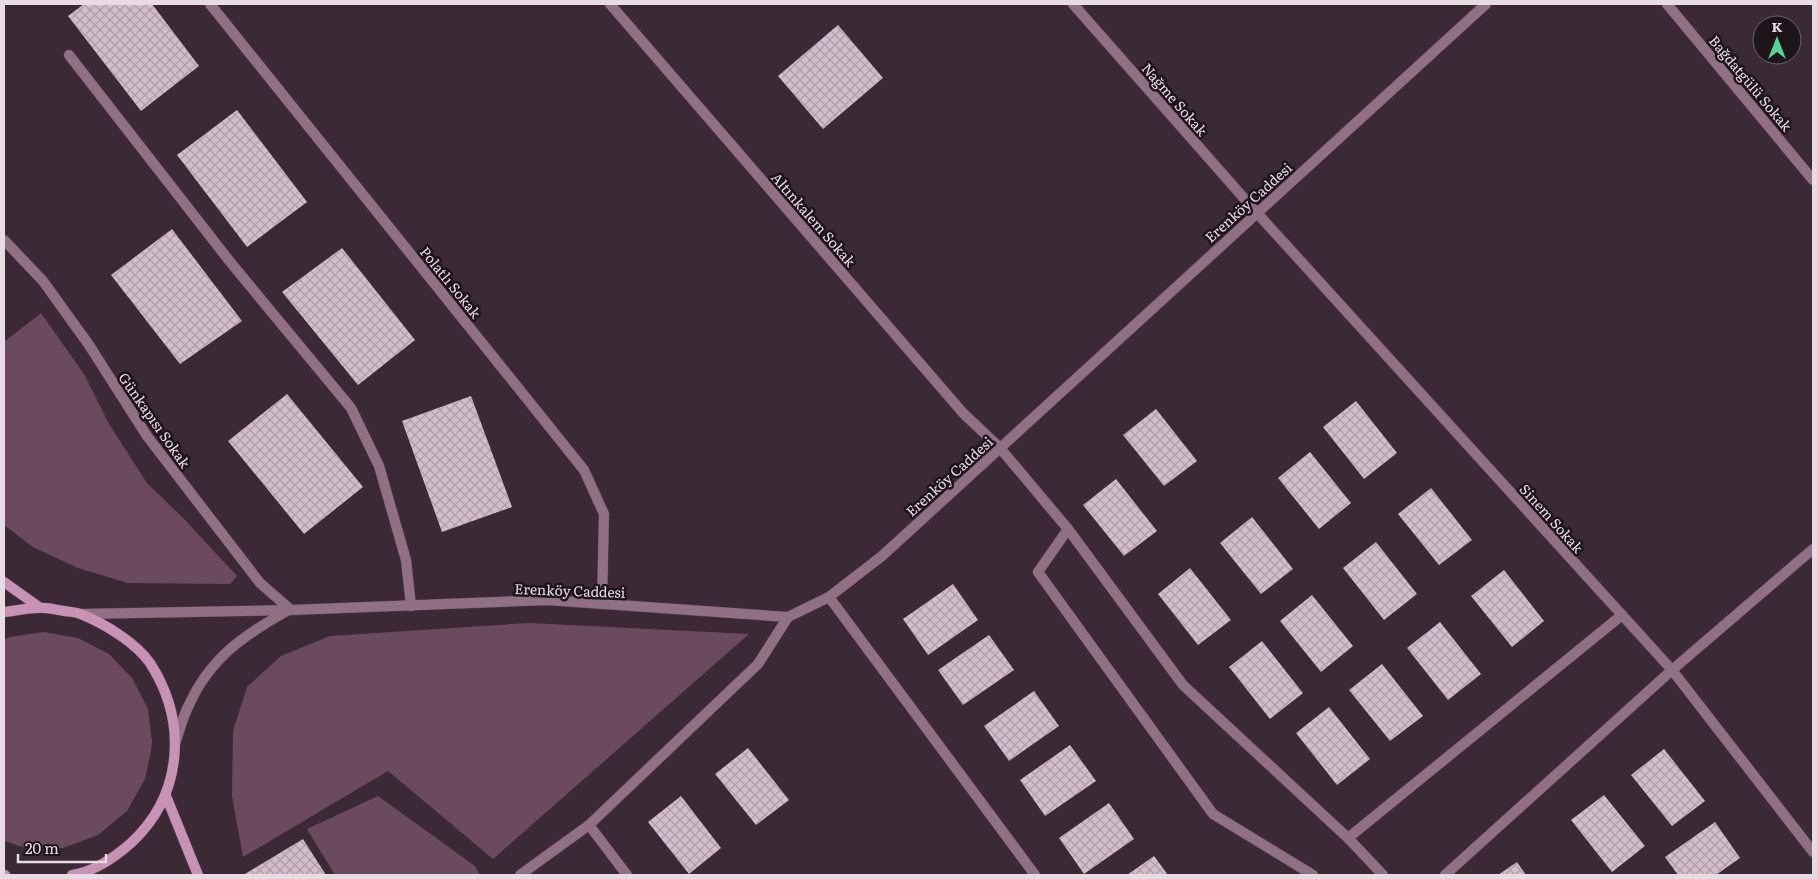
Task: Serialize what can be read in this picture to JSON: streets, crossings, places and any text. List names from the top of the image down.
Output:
{
  "streets": {
    "street": [
      "Bağdatgülü Sokak",
      "Nağme Sokak",
      "Erenköy Caddesi",
      "Altınkalem Sokak",
      "Polatlı Sokak",
      "Günkapısı Sokak",
      "Sinem Sokak"
    ]
  },
  "crossings": [
    ["Nağme Sokak", "Erenköy Caddesi"],
    ["Nağme Sokak", "Sinem Sokak"],
    ["Erenköy Caddesi", "Altınkalem Sokak"],
    ["Erenköy Caddesi", "Polatlı Sokak"],
    ["Erenköy Caddesi", "Günkapısı Sokak"],
    ["Erenköy Caddesi", "Sinem Sokak"]
  ],
  "scale_bar": "20 m",
  "north": "top"
}
